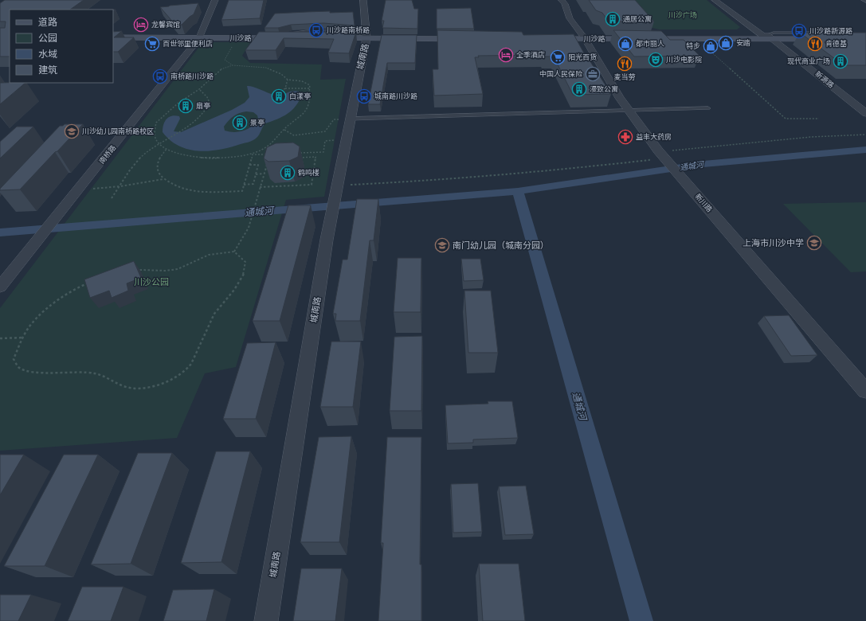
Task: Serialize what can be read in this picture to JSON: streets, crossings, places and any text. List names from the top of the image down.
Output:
{
  "streets": {
    "main road": ["川沙路"],
    "street": [
      "城南路",
      "新源路",
      "南桥路",
      "新川路"
    ]
  },
  "crossings": [
    ["川沙路", "城南路"],
    ["川沙路", "新源路"],
    ["川沙路", "南桥路"],
    ["川沙路", "新川路"]
  ],
  "water": ["通城河"],
  "parks": ["川沙广场", "川沙公园"],
  "places": {
    "building": [
      "通居公寓",
      "现代商业广场",
      "漫致公寓",
      "白漾亭",
      "扇亭",
      "景亭",
      "鹤鸣楼"
    ],
    "hotel": ["龙馨宾馆", "全季酒店"],
    "bus stop": [
      "川沙路南桥路",
      "川沙路新源路",
      "南桥路川沙路",
      "城南路川沙路"
    ],
    "shop": ["安踏", "都市丽人", "特步"],
    "supermarket": ["百世邻里便利店", "阳光百货"],
    "restaurant": ["肯德基", "麦当劳"],
    "theatre": ["川沙电影院"],
    "office": ["中国人民保险"],
    "school or university": ["川沙幼儿园南桥路校区", "上海市川沙中学", "南门幼儿园（城南分园）"],
    "pharmacy": ["益丰大药房"]
  },
  "legend": [
    "道路",
    "公园",
    "水域",
    "建筑"
  ]
}
